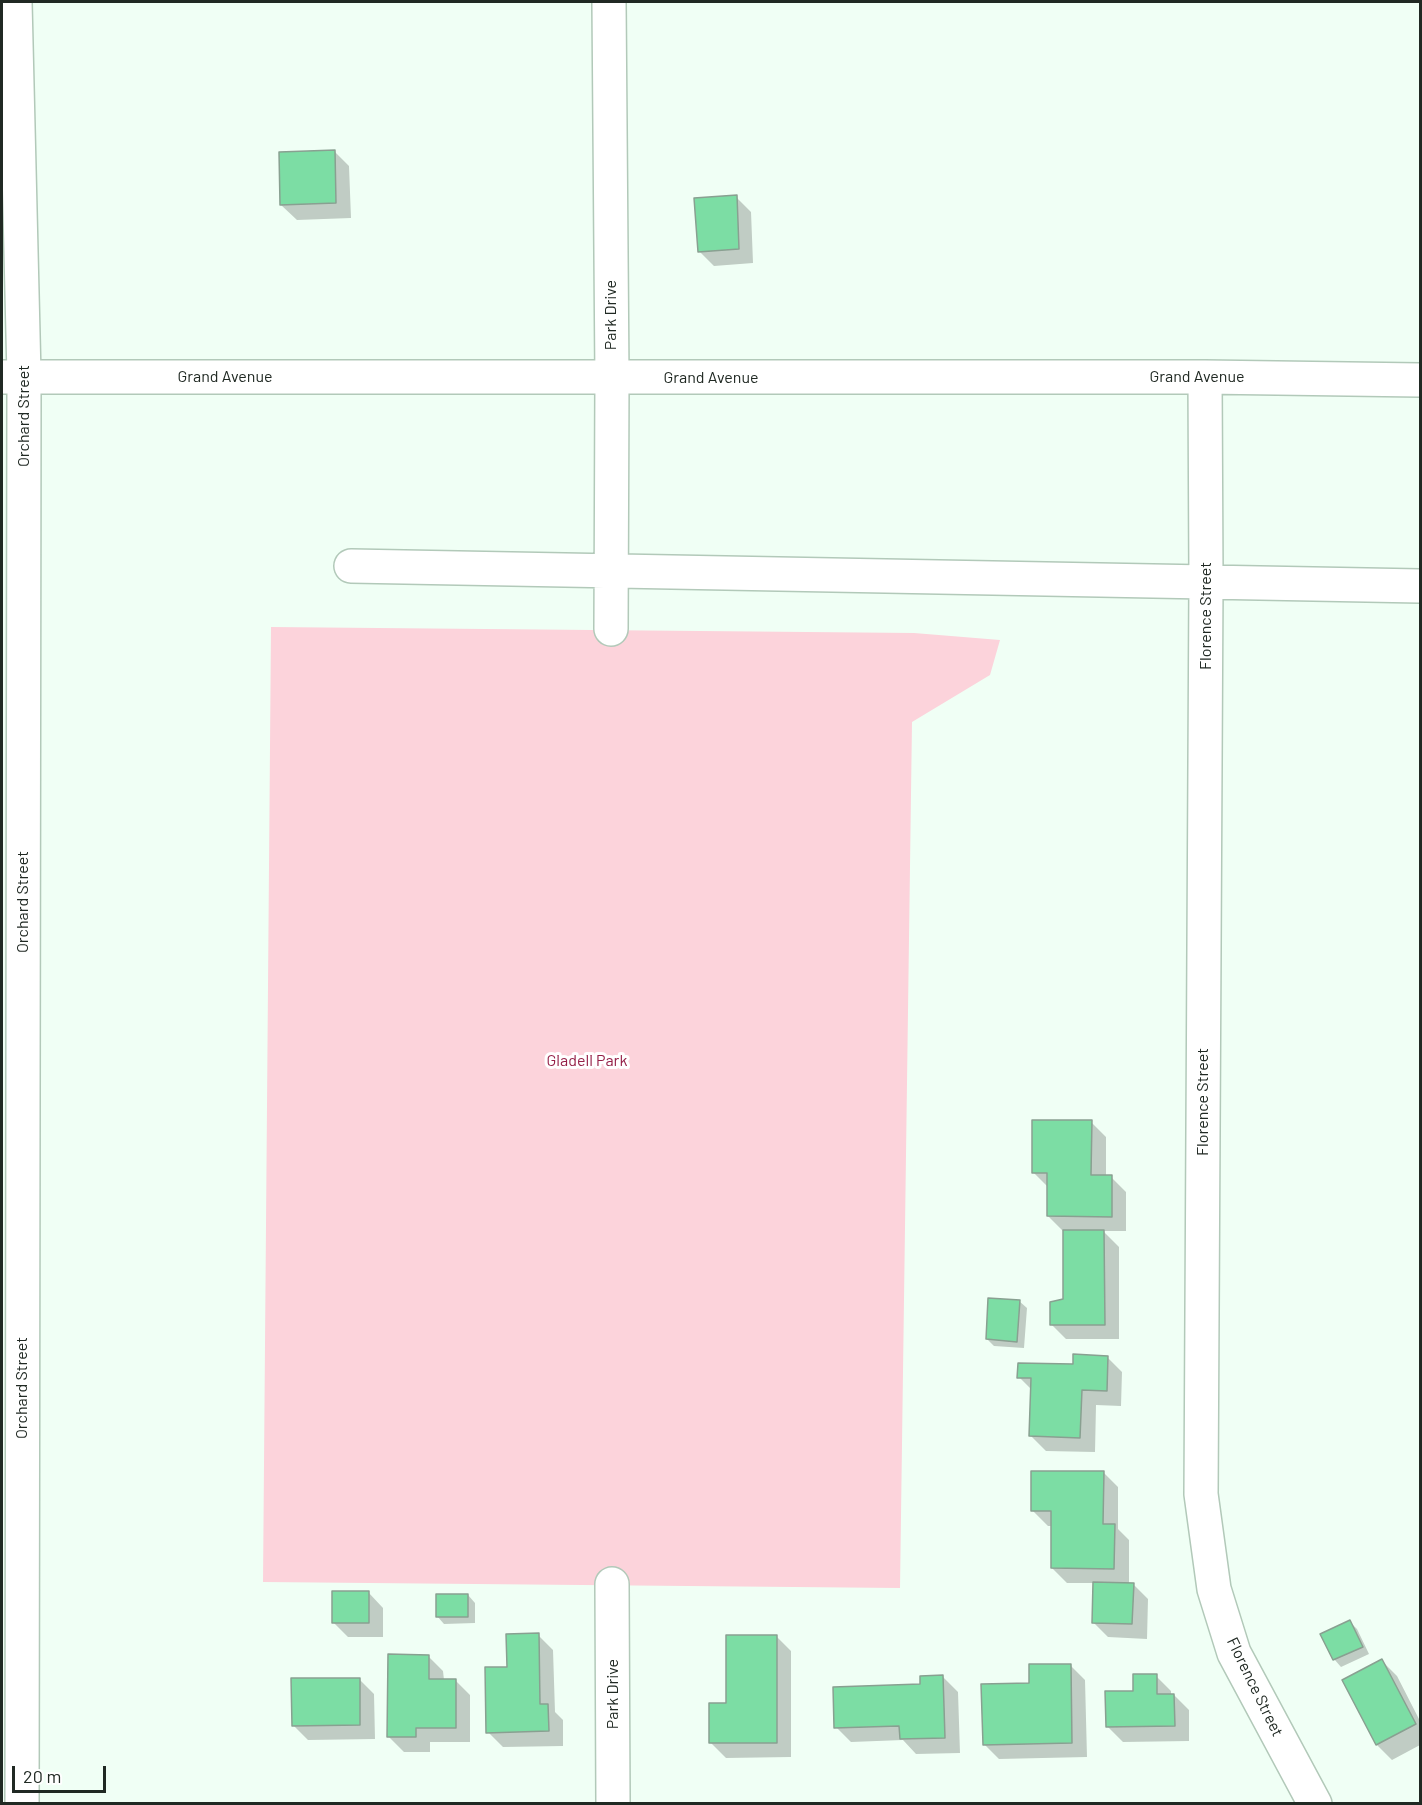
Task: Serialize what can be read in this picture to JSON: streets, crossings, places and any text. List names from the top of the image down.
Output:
{
  "streets": {
    "street": [
      "Park Drive",
      "Grand Avenue",
      "Orchard Street",
      "Florence Street"
    ]
  },
  "crossings": [
    ["Park Drive", "Grand Avenue"],
    ["Grand Avenue", "Orchard Street"],
    ["Grand Avenue", "Florence Street"]
  ],
  "parks": ["Gladell Park"],
  "scale_bar": "20 m"
}
